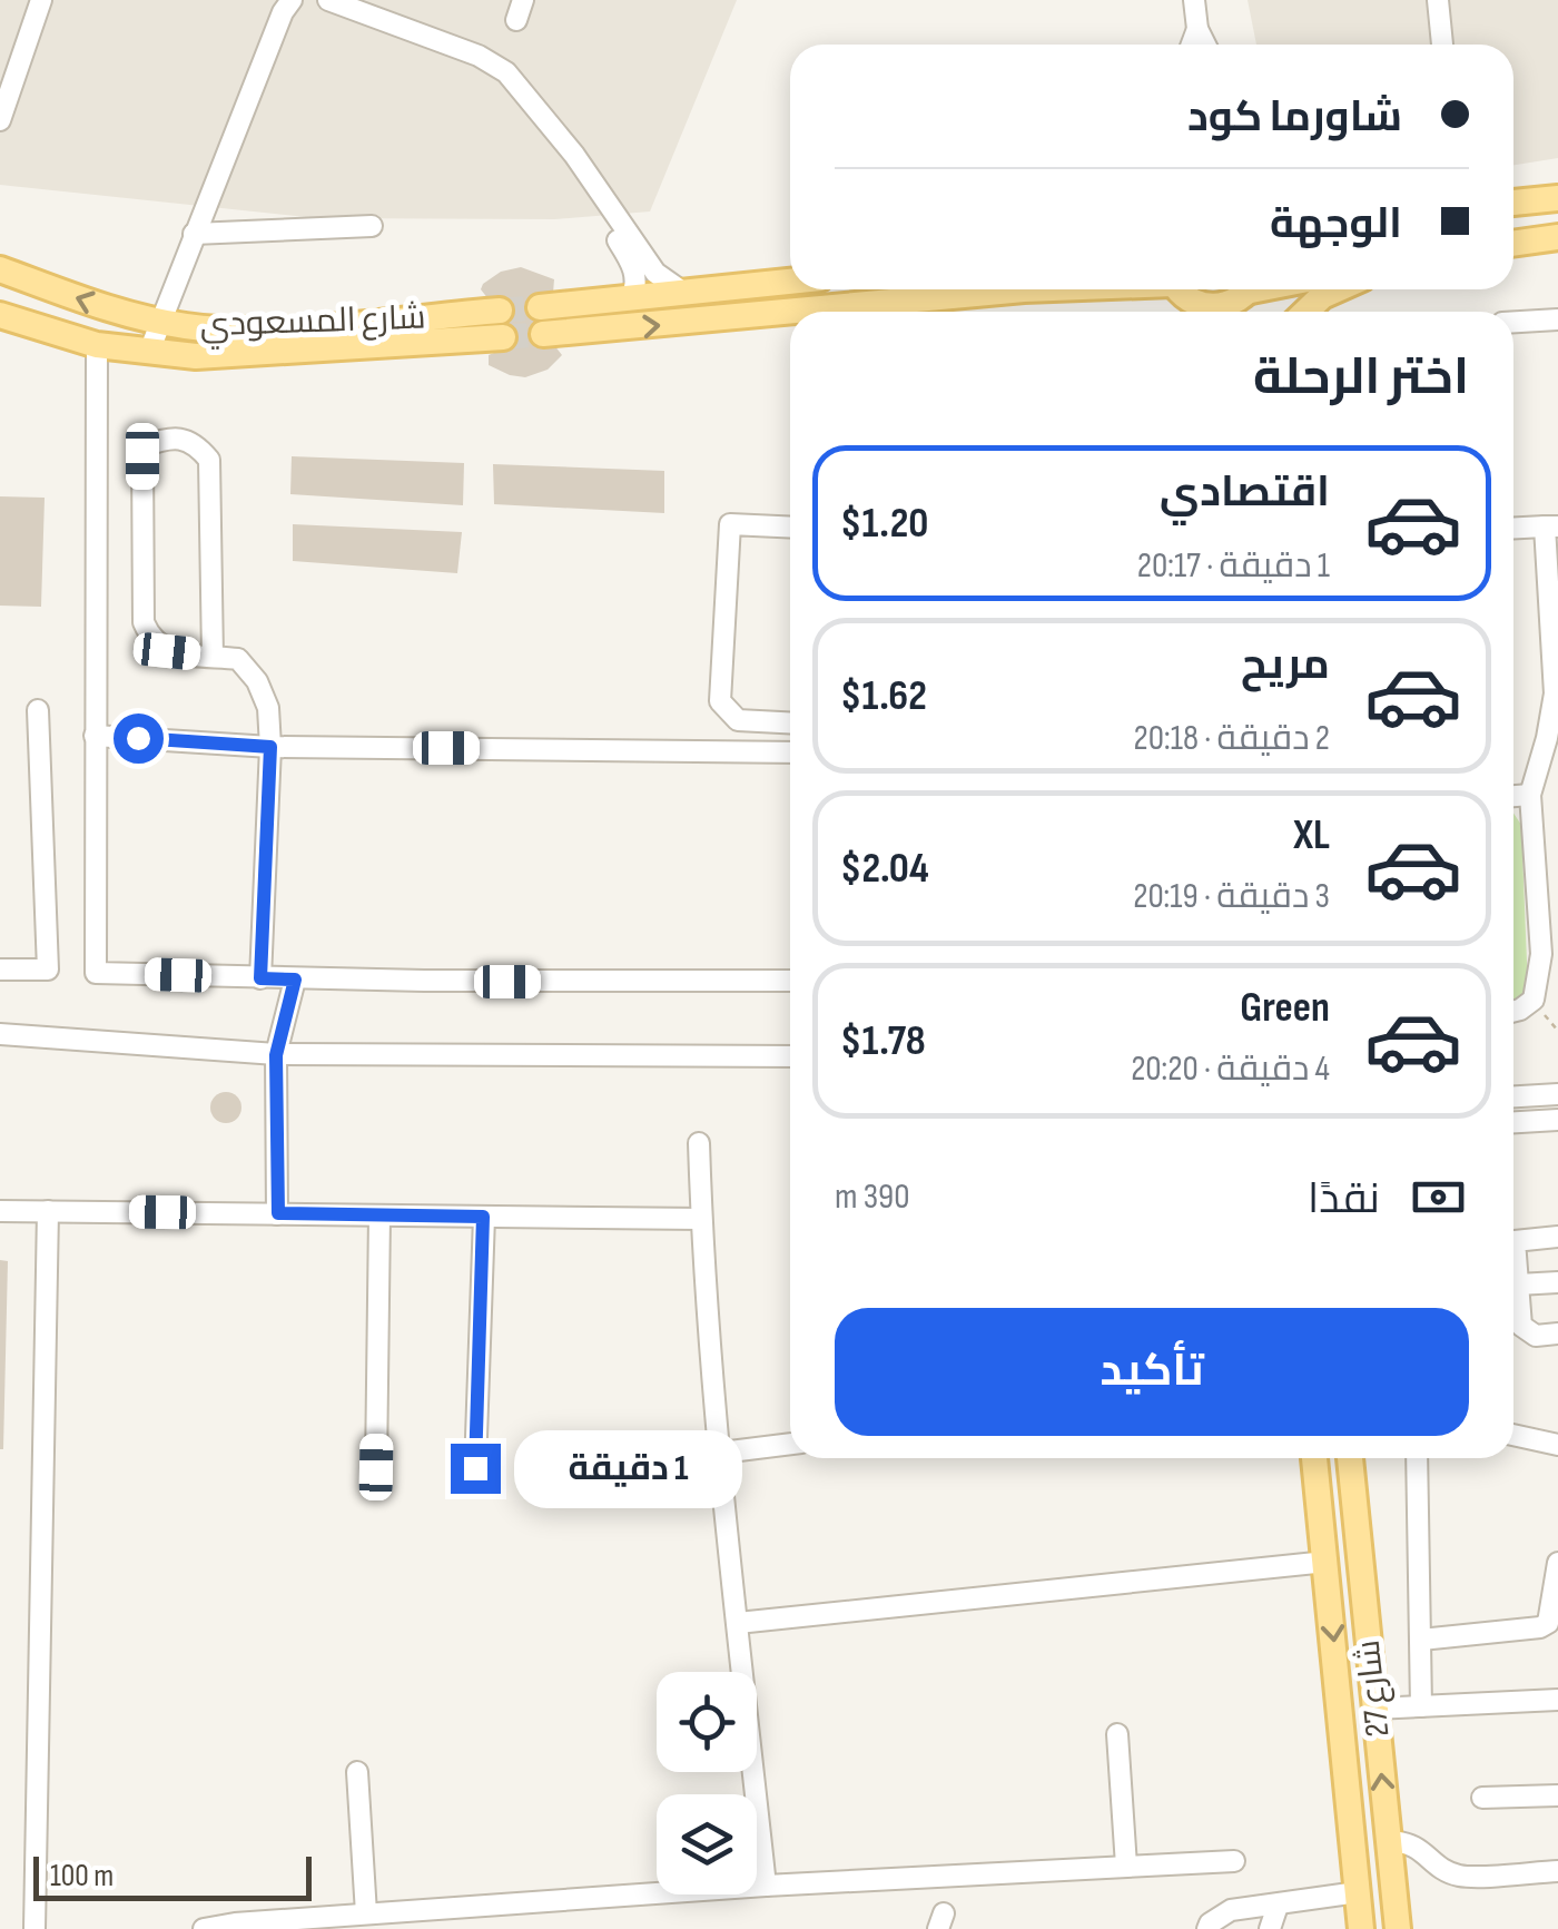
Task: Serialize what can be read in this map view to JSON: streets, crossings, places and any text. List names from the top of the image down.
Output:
{
  "streets": {
    "main road": ["شارع المسعودي", "شارع 27"]
  },
  "scale_bar": "100 m",
  "page": {
    "banner": ["شاورما كود", "الوجهة"],
    "heading": "اختر الرحلة",
    "list": [
      {
        "name": "اقتصادي",
        "note": "1 دقيقة · 20:17",
        "value": "$1.20"
      },
      {
        "name": "مريح",
        "note": "2 دقيقة · 20:18",
        "value": "$1.62"
      },
      {
        "name": "XL",
        "note": "3 دقيقة · 20:19",
        "value": "$2.04"
      },
      {
        "name": "Green",
        "note": "4 دقيقة · 20:20",
        "value": "$1.78"
      }
    ],
    "pay": ["نقدًا", "390 m"],
    "buttons": "تأكيد",
    "bubble": "1 دقيقة",
    "scale": "100 m"
  }
}
